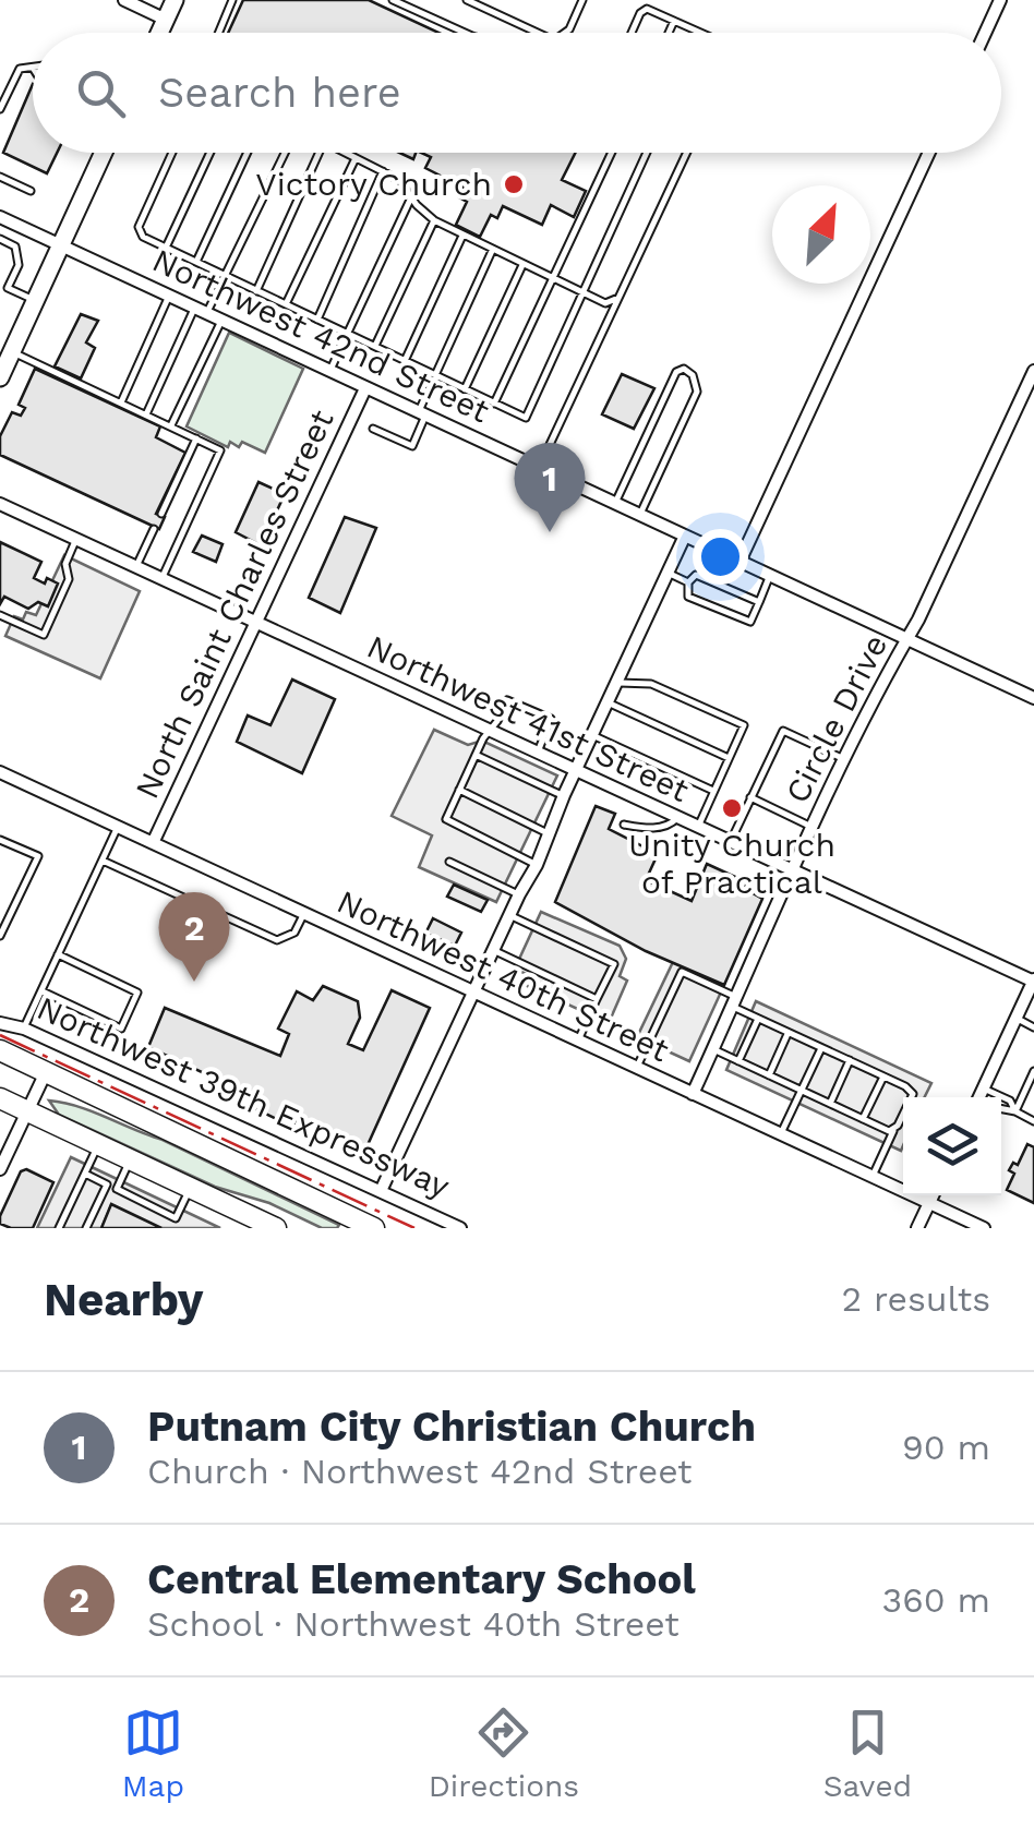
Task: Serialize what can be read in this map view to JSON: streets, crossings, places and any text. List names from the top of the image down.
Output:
{
  "streets": {
    "highway": ["Northwest 39th Expressway"],
    "street": [
      "Northwest 42nd Street",
      "North Saint Charles Street",
      "Northwest 41st Street",
      "Circle Drive",
      "Northwest 40th Street"
    ]
  },
  "crossings": [
    ["Northwest 42nd Street", "North Saint Charles Street"],
    ["Northwest 42nd Street", "Circle Drive"],
    ["North Saint Charles Street", "Northwest 41st Street"],
    ["North Saint Charles Street", "Northwest 40th Street"],
    ["Northwest 41st Street", "Circle Drive"],
    ["Circle Drive", "Northwest 40th Street"]
  ],
  "places": ["Victory Church", "Unity Church of Practical"],
  "north": "top right",
  "page": {
    "search": "Search here",
    "pins": ["1", "2"],
    "heading": ["Nearby", "2 results"],
    "list": [
      {
        "mark": "1",
        "name": "Putnam City Christian Church",
        "note": "Church · Northwest 42nd Street",
        "value": "90 m"
      },
      {
        "mark": "2",
        "name": "Central Elementary School",
        "note": "School · Northwest 40th Street",
        "value": "360 m"
      }
    ],
    "nav": ["Map", "Directions", "Saved"]
  }
}
